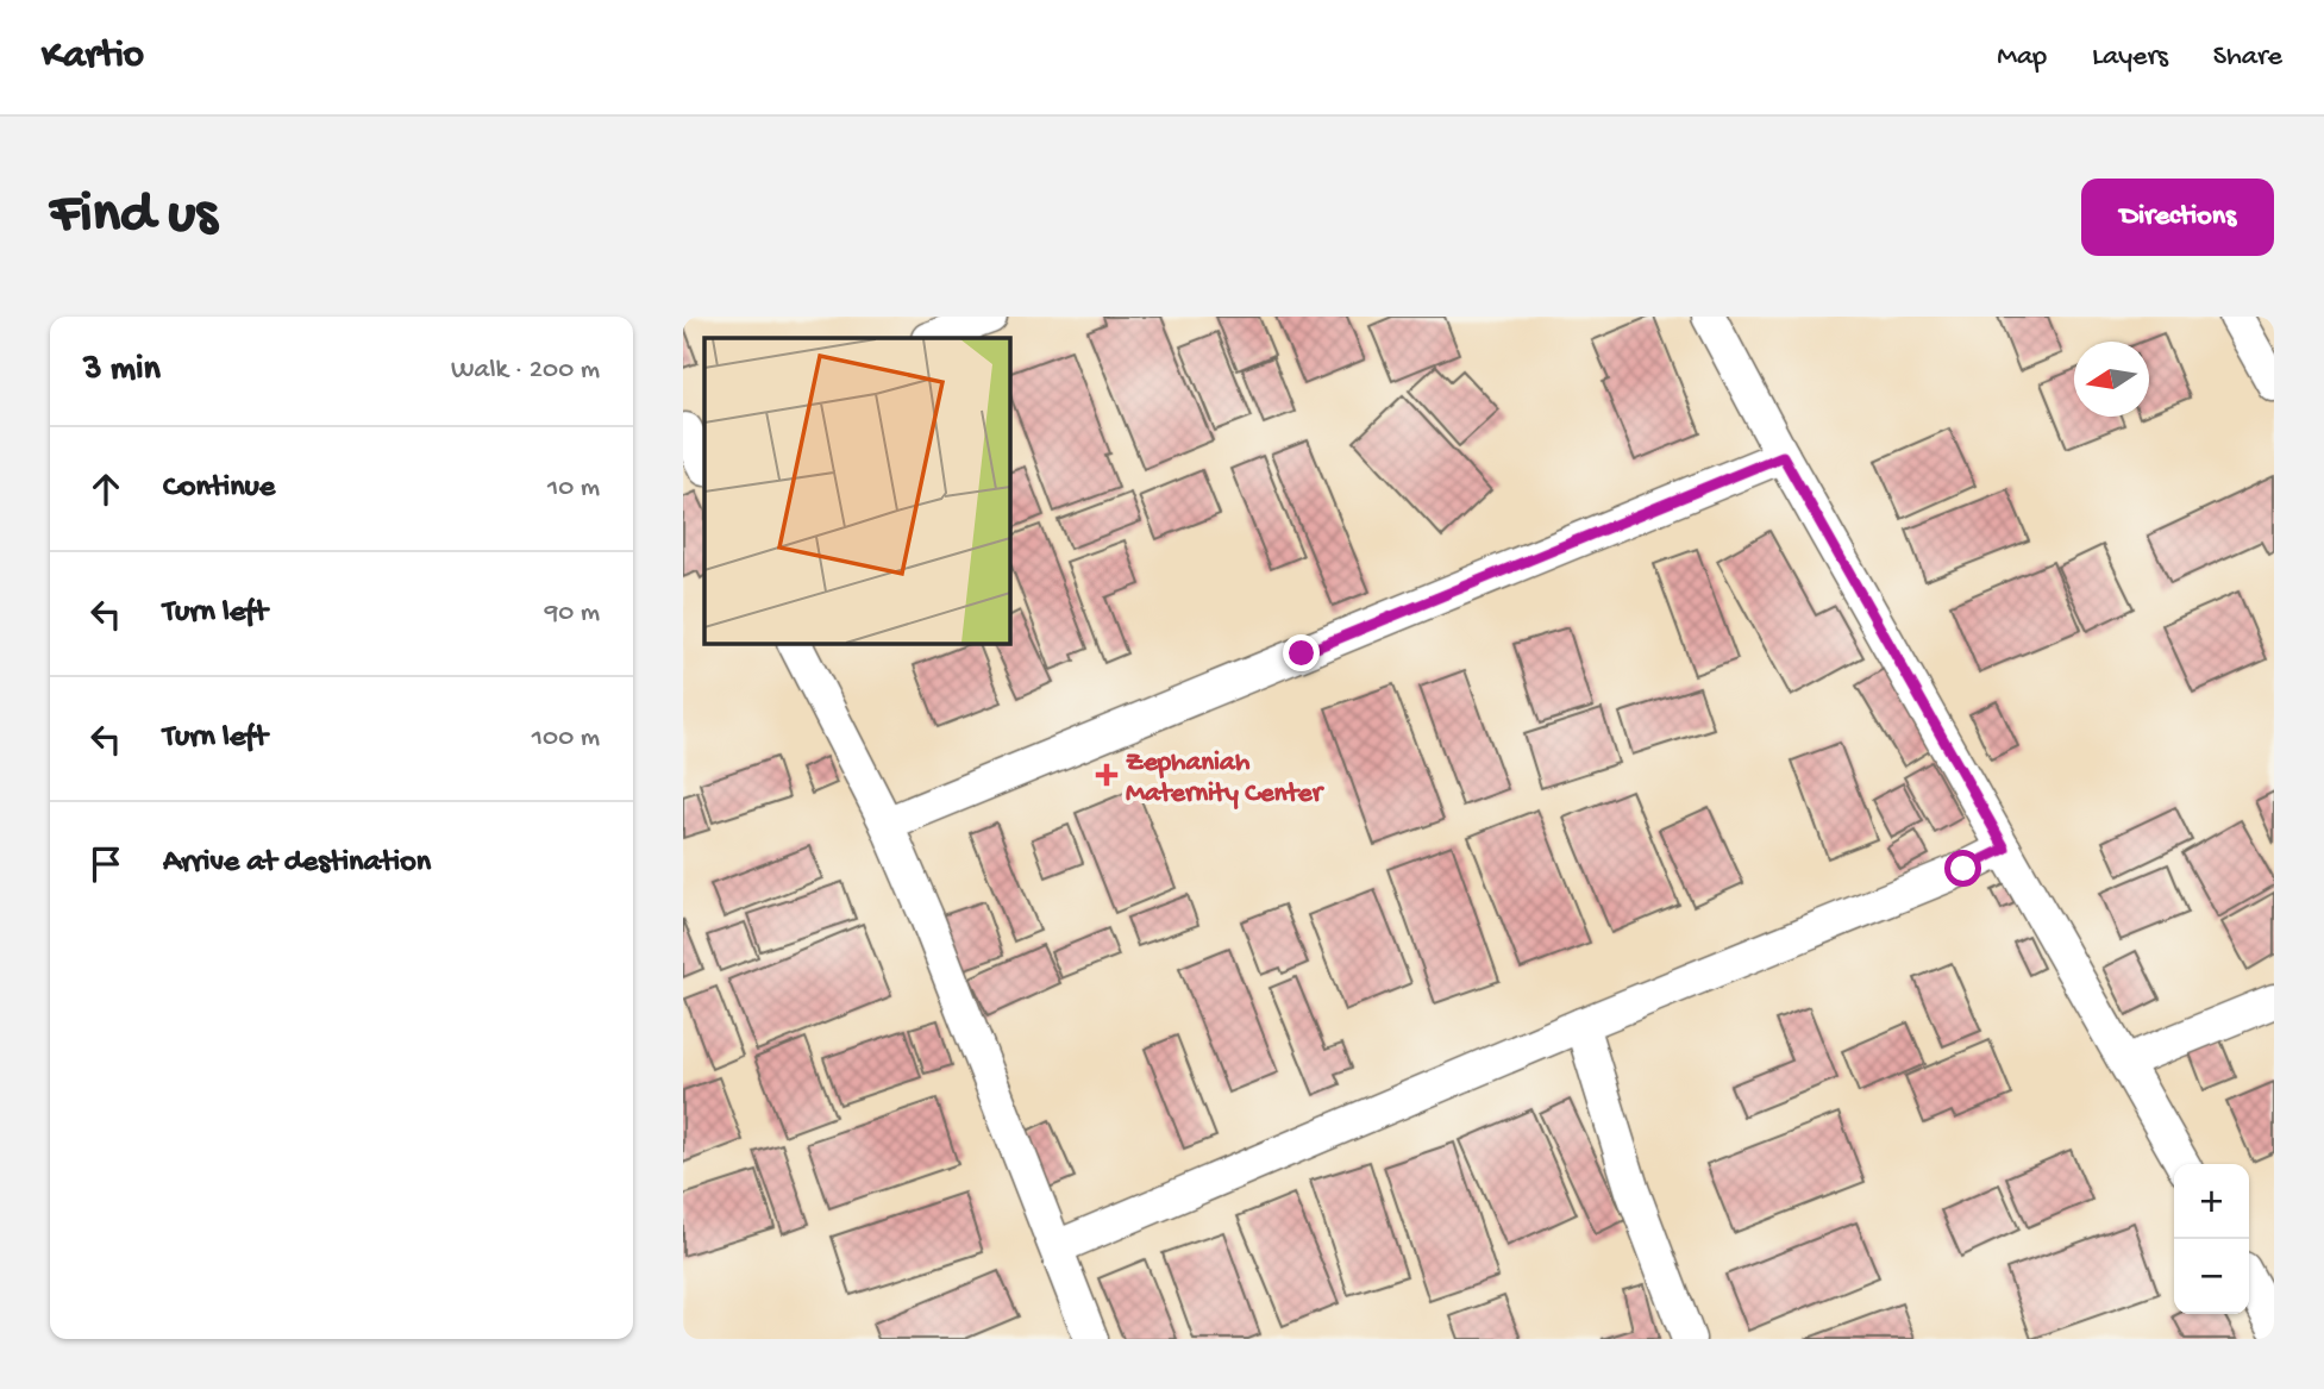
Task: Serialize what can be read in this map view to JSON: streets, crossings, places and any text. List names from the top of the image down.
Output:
{
  "places": {
    "health": ["Zephaniah Maternity Center"]
  },
  "north": "left",
  "page": {
    "header": "Kartio",
    "nav": ["Map", "Layers", "Share"],
    "buttons": "Directions",
    "title": "Find us",
    "heading": ["3 min", "Walk · 200 m"],
    "list": [
      ["Continue", "10 m"],
      ["Turn left", "90 m"],
      ["Turn left", "100 m"],
      "Arrive at destination"
    ],
    "map_buttons": ["+", "−"]
  }
}
